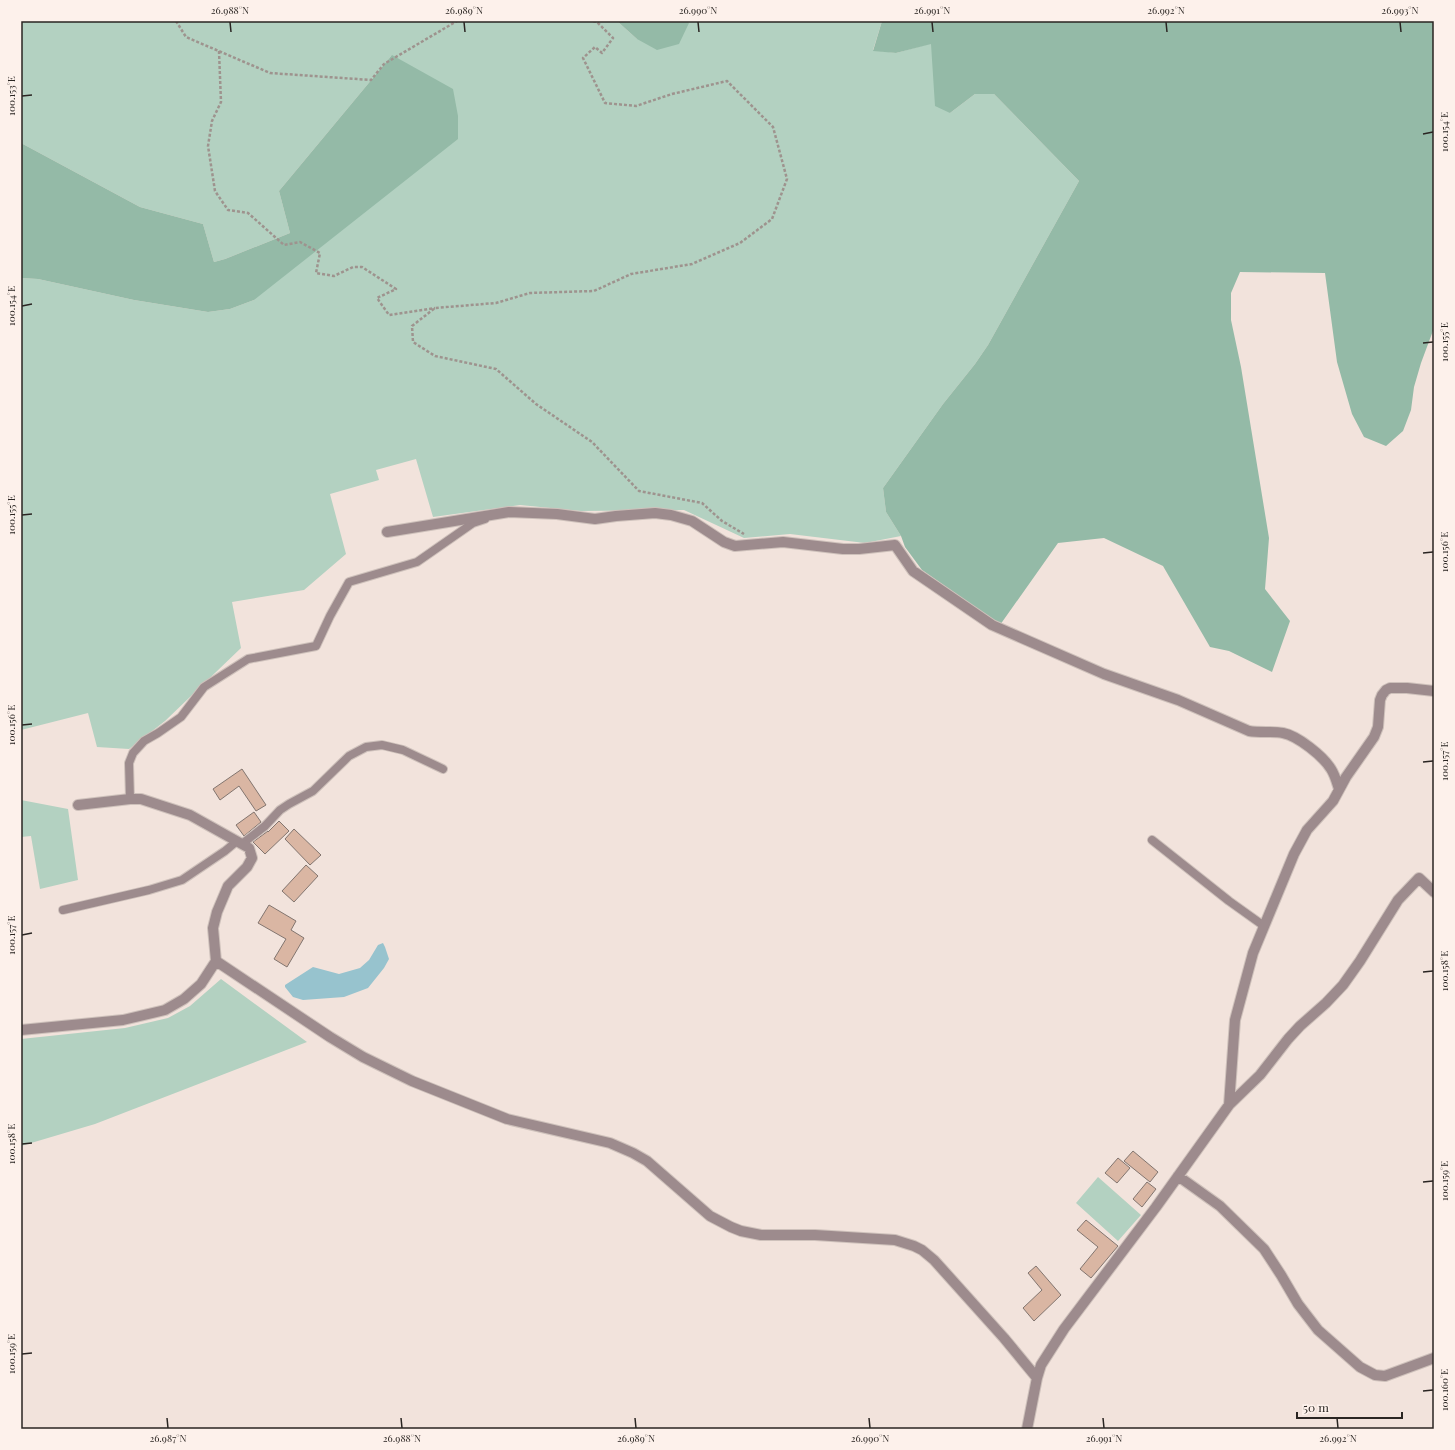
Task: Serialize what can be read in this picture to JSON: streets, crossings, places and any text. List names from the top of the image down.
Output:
{
  "scale_bar": "50 m",
  "coordinates": [
    "26.988°N",
    "26.989°N",
    "26.990°N",
    "26.991°N",
    "26.992°N",
    "26.993°N",
    "100.153°E",
    "100.154°E",
    "100.155°E",
    "100.156°E",
    "100.157°E",
    "100.158°E",
    "100.159°E",
    "100.160°E",
    "26.987°N"
  ]
}
